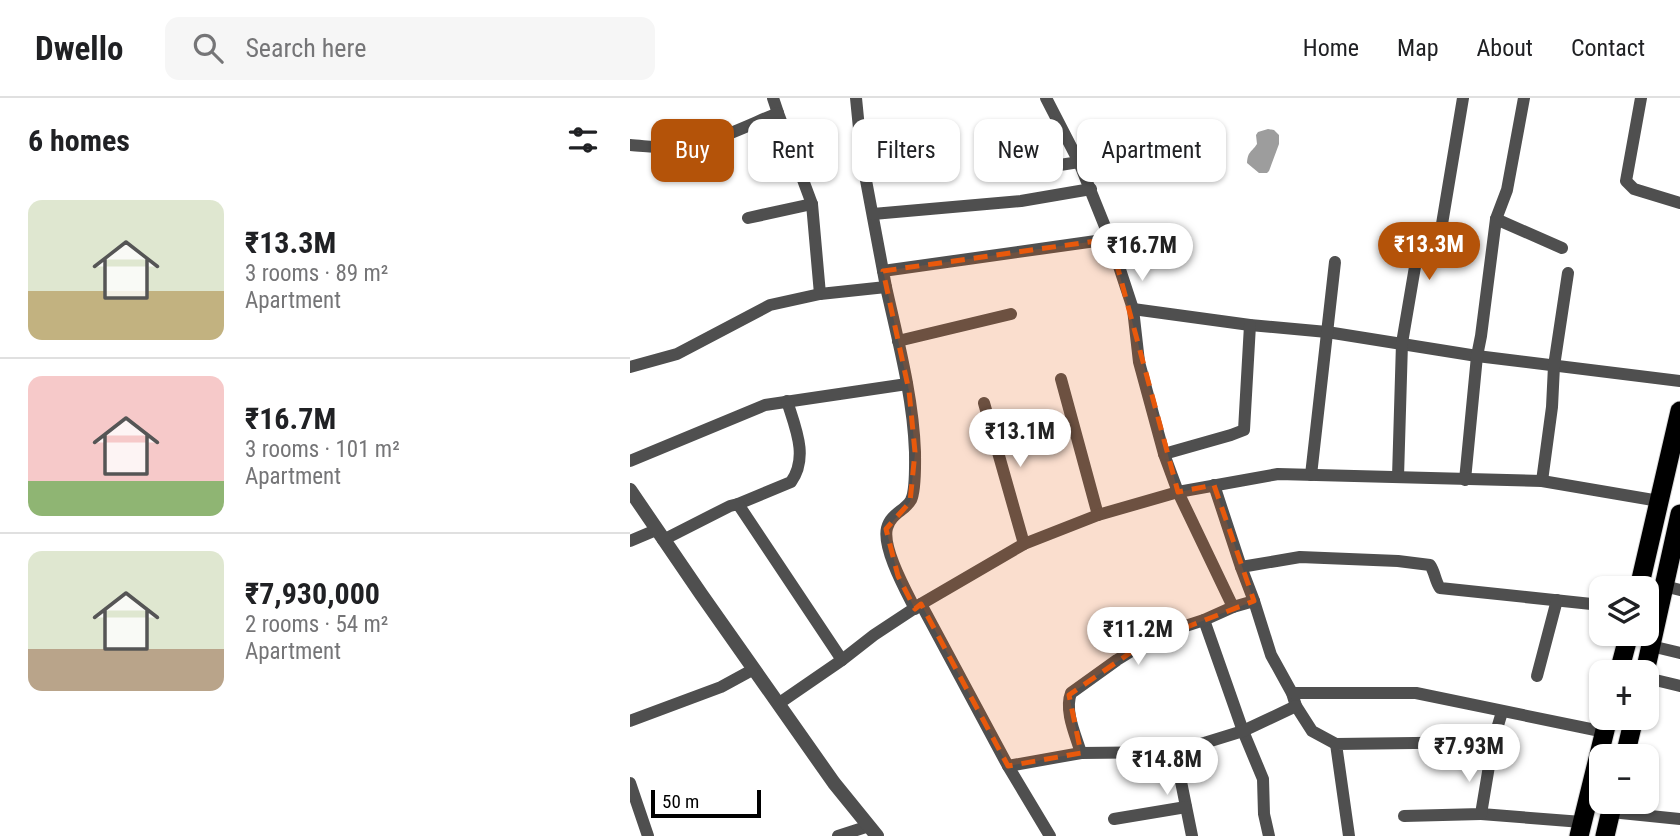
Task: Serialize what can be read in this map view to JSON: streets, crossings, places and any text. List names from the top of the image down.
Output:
{
  "scale_bar": "50 m",
  "page": {
    "header": "Dwello",
    "search": "Search here",
    "nav": [
      "Home",
      "Map",
      "About",
      "Contact"
    ],
    "heading": "6 homes",
    "chip": [
      "Buy",
      "Rent",
      "Filters",
      "New",
      "Apartment"
    ],
    "list": [
      {
        "name": "₹13.3M",
        "note": "3 rooms · 89 m² · Apartment"
      },
      {
        "name": "₹16.7M",
        "note": "3 rooms · 101 m² · Apartment"
      },
      {
        "name": "₹7,930,000",
        "note": "2 rooms · 54 m² · Apartment"
      }
    ],
    "price": [
      "₹13.3M",
      "₹16.7M",
      "₹13.1M",
      "₹11.2M",
      "₹7.93M",
      "₹14.8M"
    ],
    "map_buttons": ["+", "−"],
    "scale": "50 m"
  }
}
